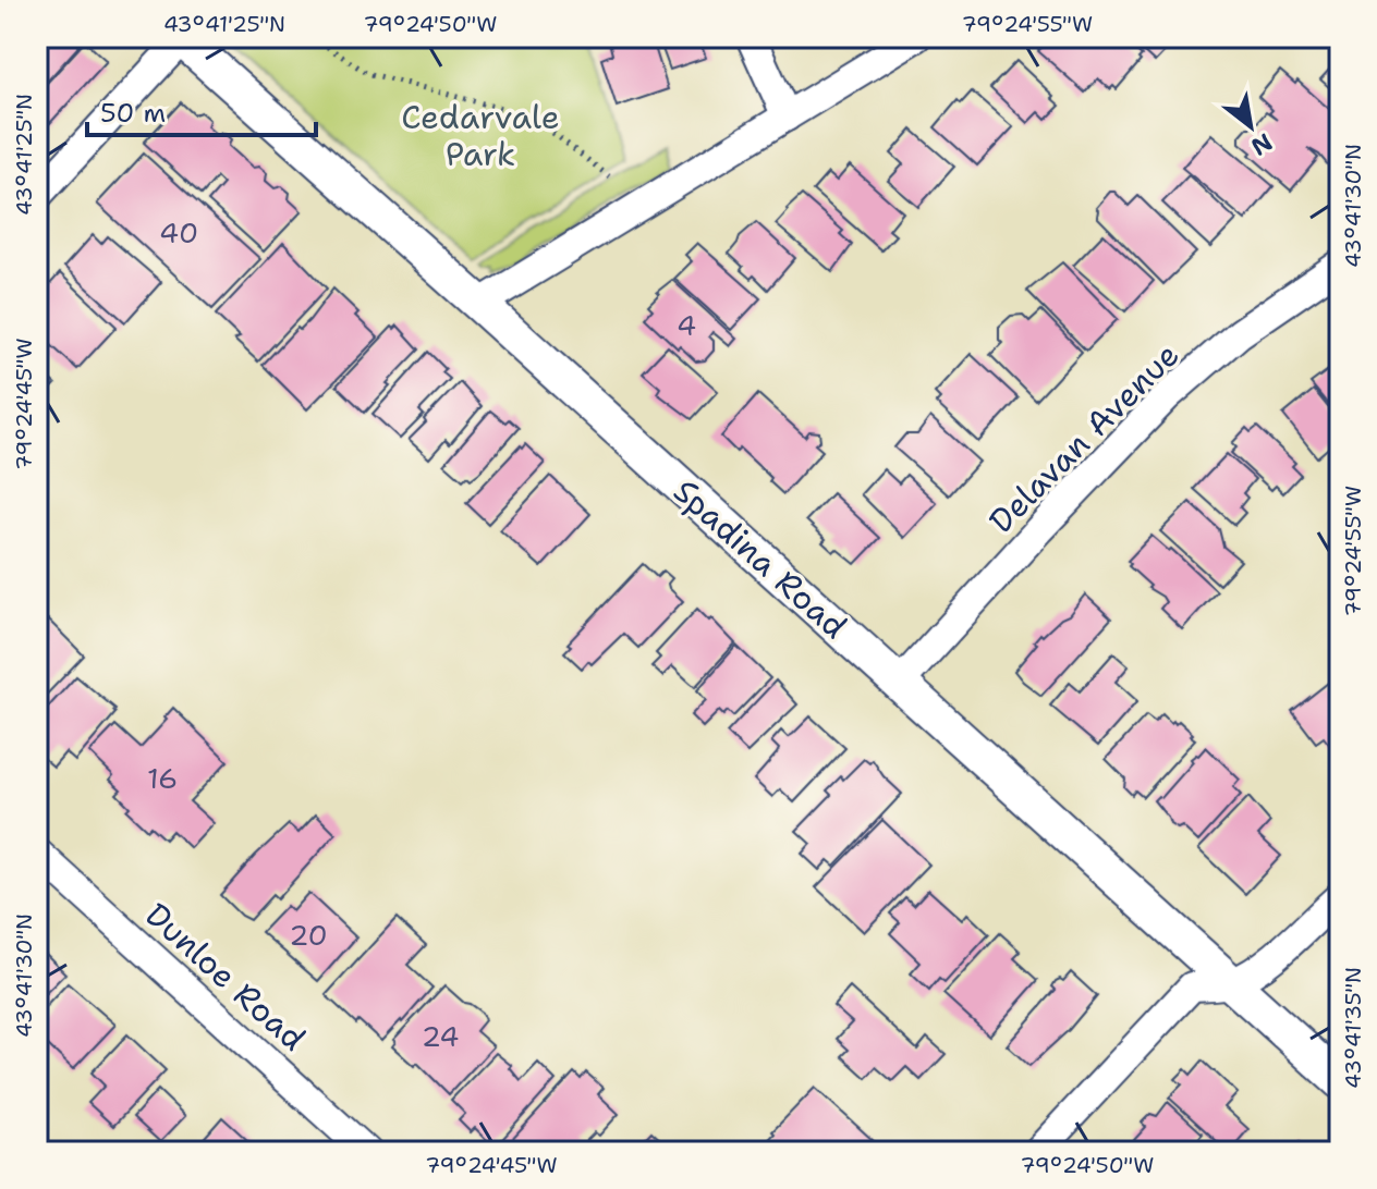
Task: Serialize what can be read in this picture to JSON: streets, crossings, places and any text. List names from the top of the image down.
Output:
{
  "streets": {
    "street": ["Delavan Avenue", "Spadina Road", "Dunloe Road"]
  },
  "crossings": [
    ["Delavan Avenue", "Spadina Road"]
  ],
  "parks": ["Cedarvale Park"],
  "house_numbers": [
    "40",
    "4",
    "16",
    "20",
    "24"
  ],
  "scale_bar": "50 m",
  "north": "bottom right",
  "coordinates": [
    "43°41'25\"N",
    "79°24'50\"W",
    "79°24'55\"W",
    "43°41'30\"N",
    "79°24'45\"W",
    "43°41'35\"N"
  ]
}
